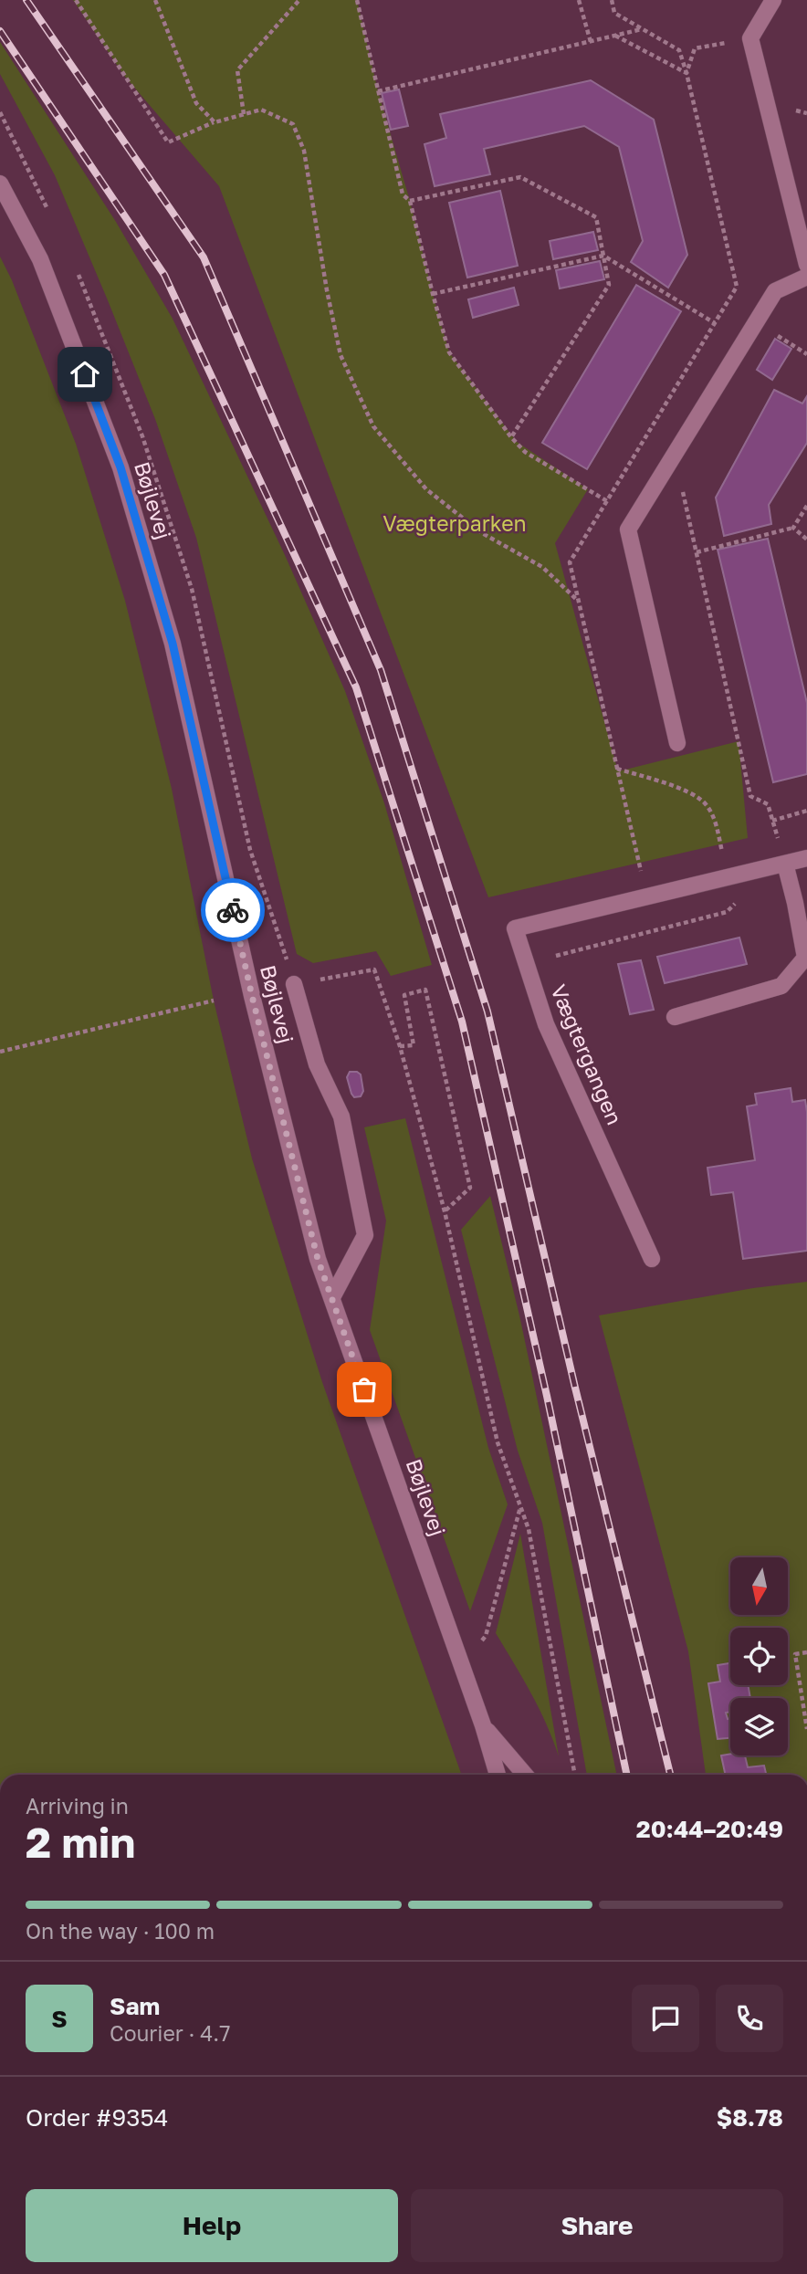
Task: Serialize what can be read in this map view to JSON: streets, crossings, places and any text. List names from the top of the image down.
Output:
{
  "streets": {
    "street": ["Bøjlevej", "Vægtergangen"]
  },
  "parks": ["Vægterparken"],
  "north": "bottom",
  "page": {
    "heading": ["2 min", "Arriving in", "20:44–20:49"],
    "panel": [
      "Sam",
      "Courier · 4.7",
      "Order #9354",
      "$8.78"
    ],
    "bar": "On the way · 100 m",
    "round": "S",
    "buttons": ["Help", "Share"]
  }
}
